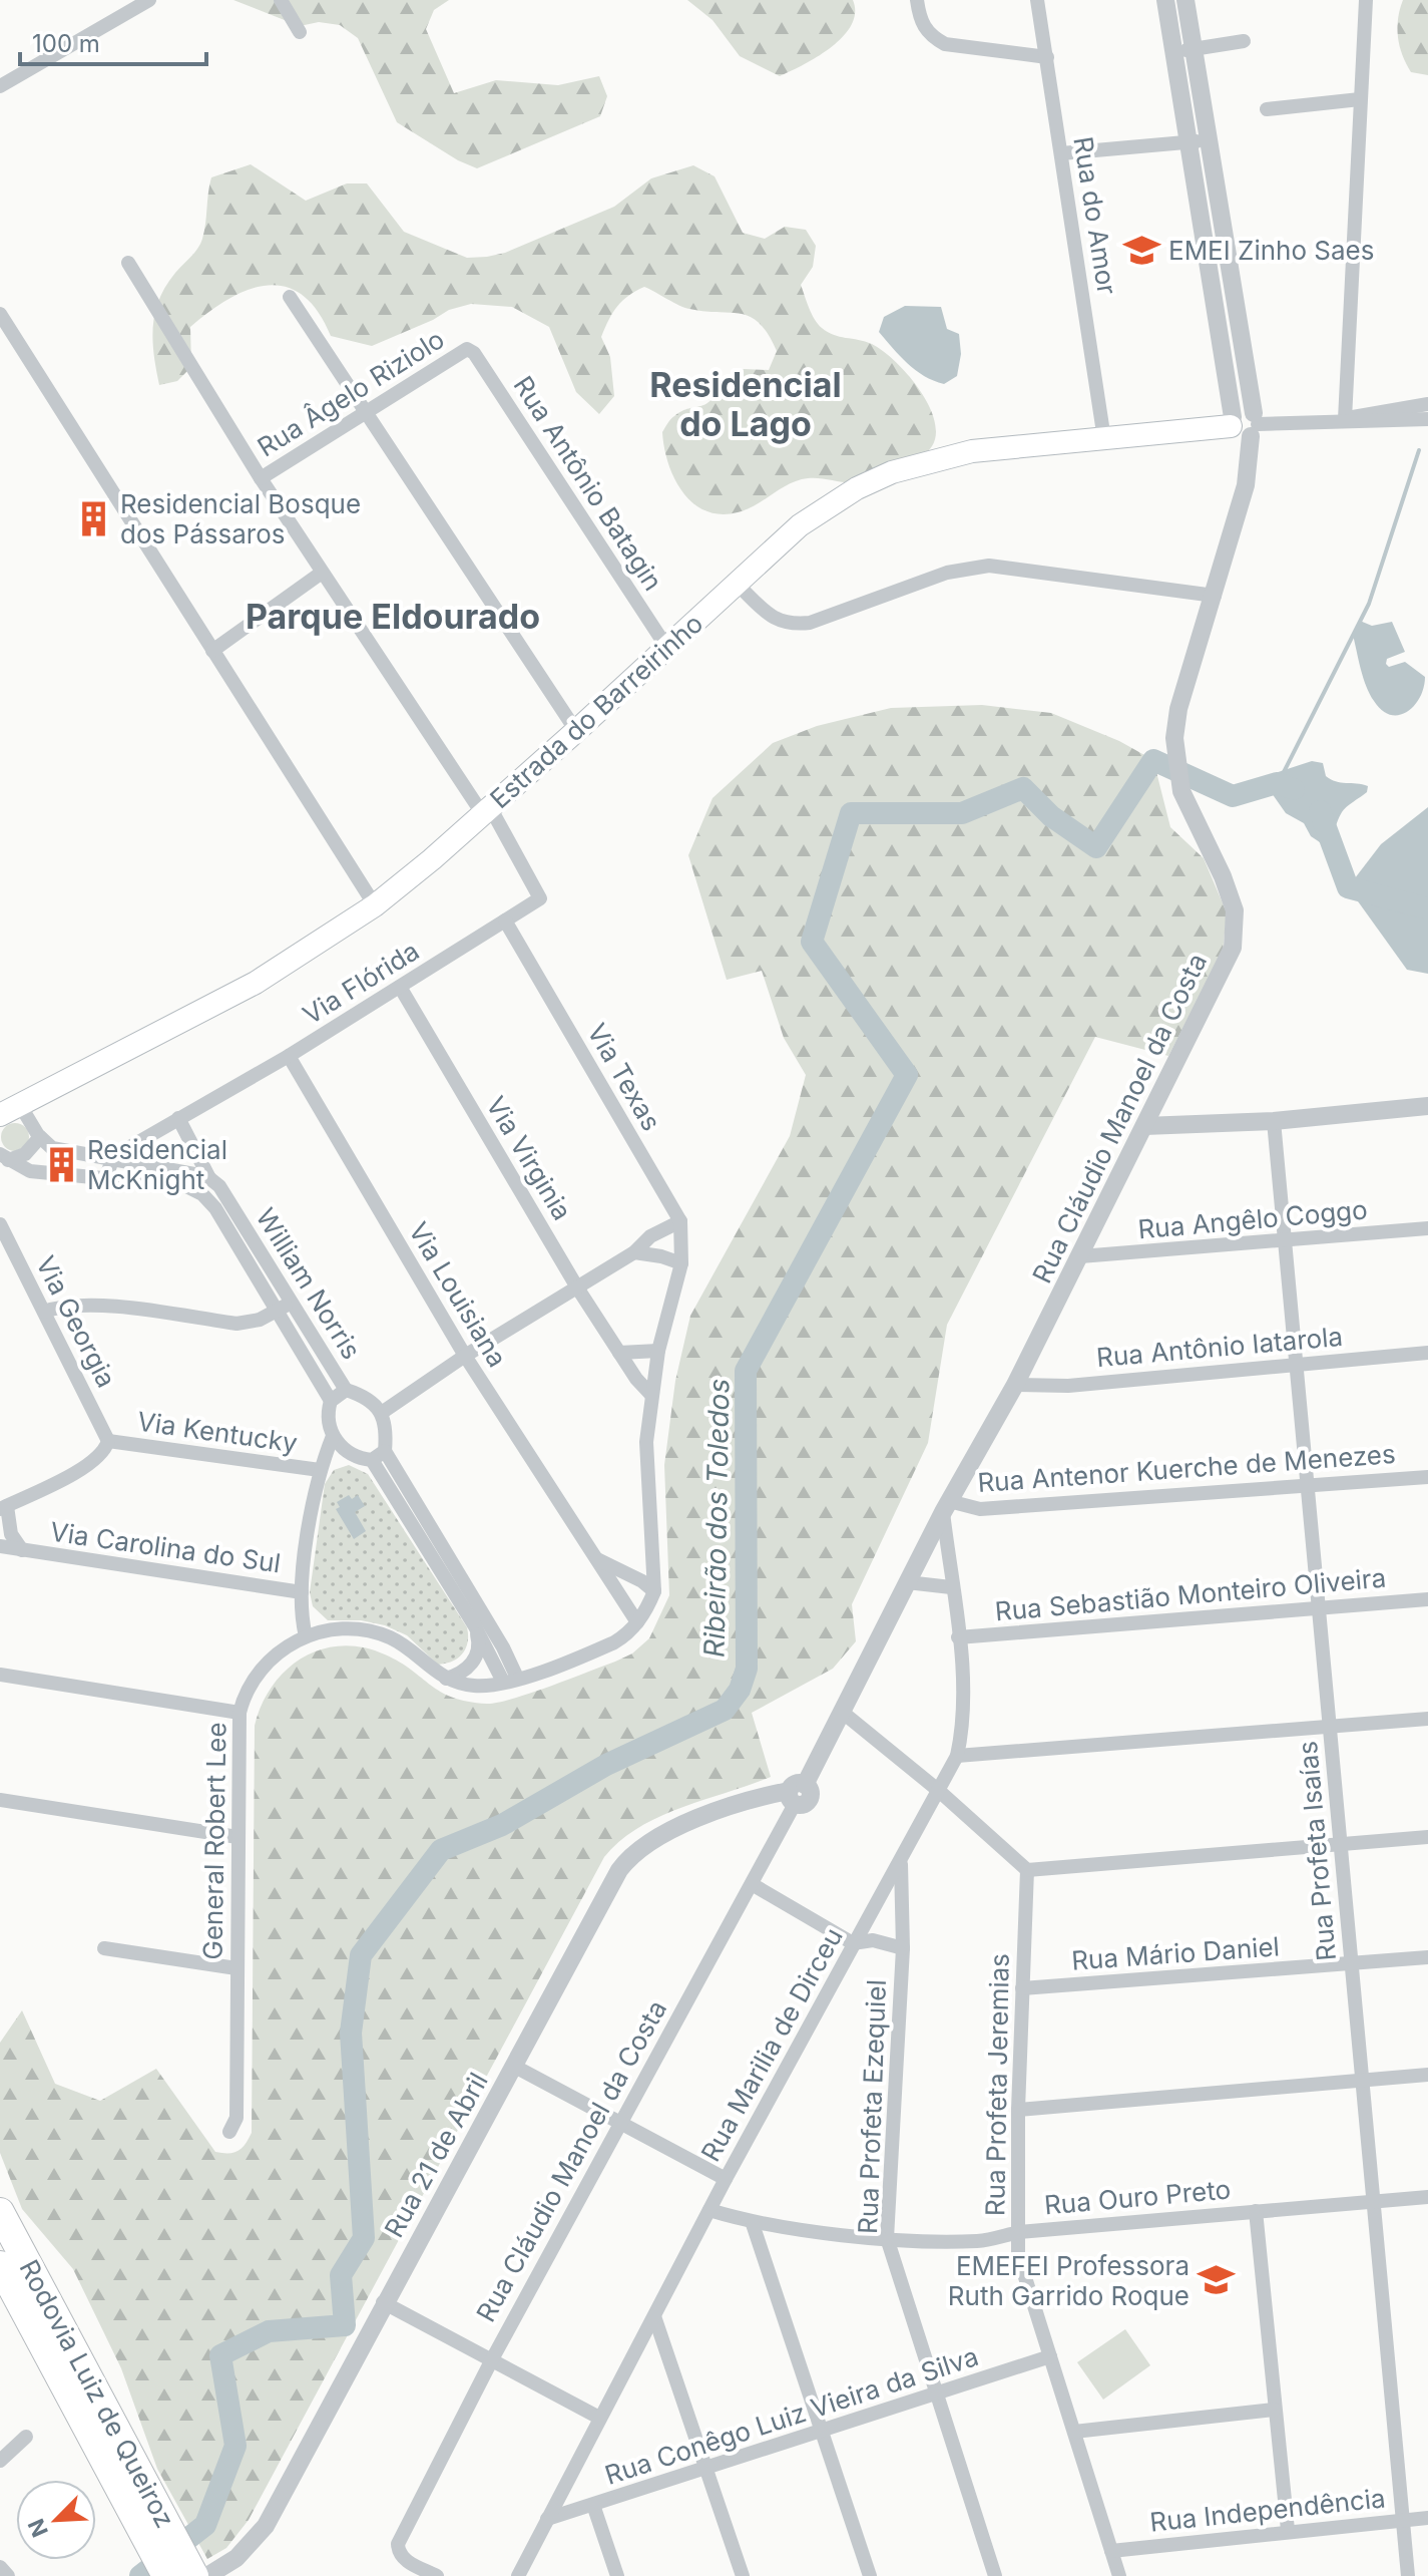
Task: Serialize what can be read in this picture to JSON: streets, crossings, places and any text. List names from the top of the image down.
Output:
{
  "streets": {
    "highway": ["Rodovia Luiz de Queiroz"],
    "main road": ["Estrada do Barreirinho"],
    "street": [
      "Rua do Amor",
      "Rua Âgelo Riziolo",
      "Rua Antônio Batagin",
      "Via Flórida",
      "Via Texas",
      "Rua Cláudio Manoel da Costa",
      "Via Virginia",
      "Rua Angêlo Coggo",
      "William Norris",
      "Via Louisiana",
      "Via Georgia",
      "Rua Antônio Iatarola",
      "Via Kentucky",
      "Rua Antenor Kuerche de Menezes",
      "Via Carolina do Sul",
      "Rua Sebastião Monteiro Oliveira",
      "General Robert Lee",
      "Rua Profeta Isaías",
      "Rua Mário Daniel",
      "Rua Marilia de Dirceu",
      "Rua Profeta Jeremias",
      "Rua Profeta Ezequiel",
      "Rua 21 de Abril",
      "Rua Ouro Preto",
      "Rua Conêgo Luiz Vieira da Silva",
      "Rua Independência"
    ]
  },
  "crossings": [
    ["Rua do Amor", "Estrada do Barreirinho"],
    ["Rua Âgelo Riziolo", "Rua Antônio Batagin"],
    ["Rua Antônio Batagin", "Estrada do Barreirinho"],
    ["Estrada do Barreirinho", "Via Flórida"],
    ["Estrada do Barreirinho", "Rua Cláudio Manoel da Costa"],
    ["Via Flórida", "Via Texas"],
    ["Via Flórida", "Via Virginia"],
    ["Via Flórida", "William Norris"],
    ["Via Flórida", "Via Louisiana"],
    ["Rua Cláudio Manoel da Costa", "Rua Angêlo Coggo"],
    ["Rua Cláudio Manoel da Costa", "Rua Antônio Iatarola"],
    ["Rua Cláudio Manoel da Costa", "Rua Antenor Kuerche de Menezes"],
    ["Rua Cláudio Manoel da Costa", "Rua Marilia de Dirceu"],
    ["Rua Cláudio Manoel da Costa", "Rua 21 de Abril"],
    ["Rua Angêlo Coggo", "Rua Profeta Isaías"],
    ["Via Georgia", "Via Kentucky"],
    ["Rua Antônio Iatarola", "Rua Profeta Isaías"],
    ["Rua Antenor Kuerche de Menezes", "Rua Profeta Isaías"],
    ["Rua Antenor Kuerche de Menezes", "Rua Marilia de Dirceu"],
    ["Rua Sebastião Monteiro Oliveira", "Rua Profeta Isaías"],
    ["Rua Sebastião Monteiro Oliveira", "Rua Marilia de Dirceu"],
    ["Rua Profeta Isaías", "Rua Mário Daniel"],
    ["Rua Profeta Isaías", "Rua Ouro Preto"],
    ["Rua Profeta Isaías", "Rua Independência"],
    ["Rua Mário Daniel", "Rua Profeta Jeremias"],
    ["Rua Marilia de Dirceu", "Rua Profeta Ezequiel"],
    ["Rua Marilia de Dirceu", "Rua Ouro Preto"],
    ["Rua Marilia de Dirceu", "Rua Conêgo Luiz Vieira da Silva"],
    ["Rua Profeta Jeremias", "Rua Ouro Preto"],
    ["Rua Profeta Jeremias", "Rua Conêgo Luiz Vieira da Silva"],
    ["Rua Profeta Jeremias", "Rua Independência"],
    ["Rua Profeta Ezequiel", "Rua Ouro Preto"],
    ["Rua Profeta Ezequiel", "Rua Conêgo Luiz Vieira da Silva"]
  ],
  "districts": ["Residencial do Lago", "Parque Eldourado"],
  "water": ["Ribeirão dos Toledos"],
  "places": {
    "school or university": ["EMEI Zinho Saes", "EMEFEI Professora Ruth Garrido Roque"],
    "building": ["Residencial Bosque dos Pássaros", "Residencial McKnight"]
  },
  "scale_bar": "100 m",
  "north": "bottom left"
}
